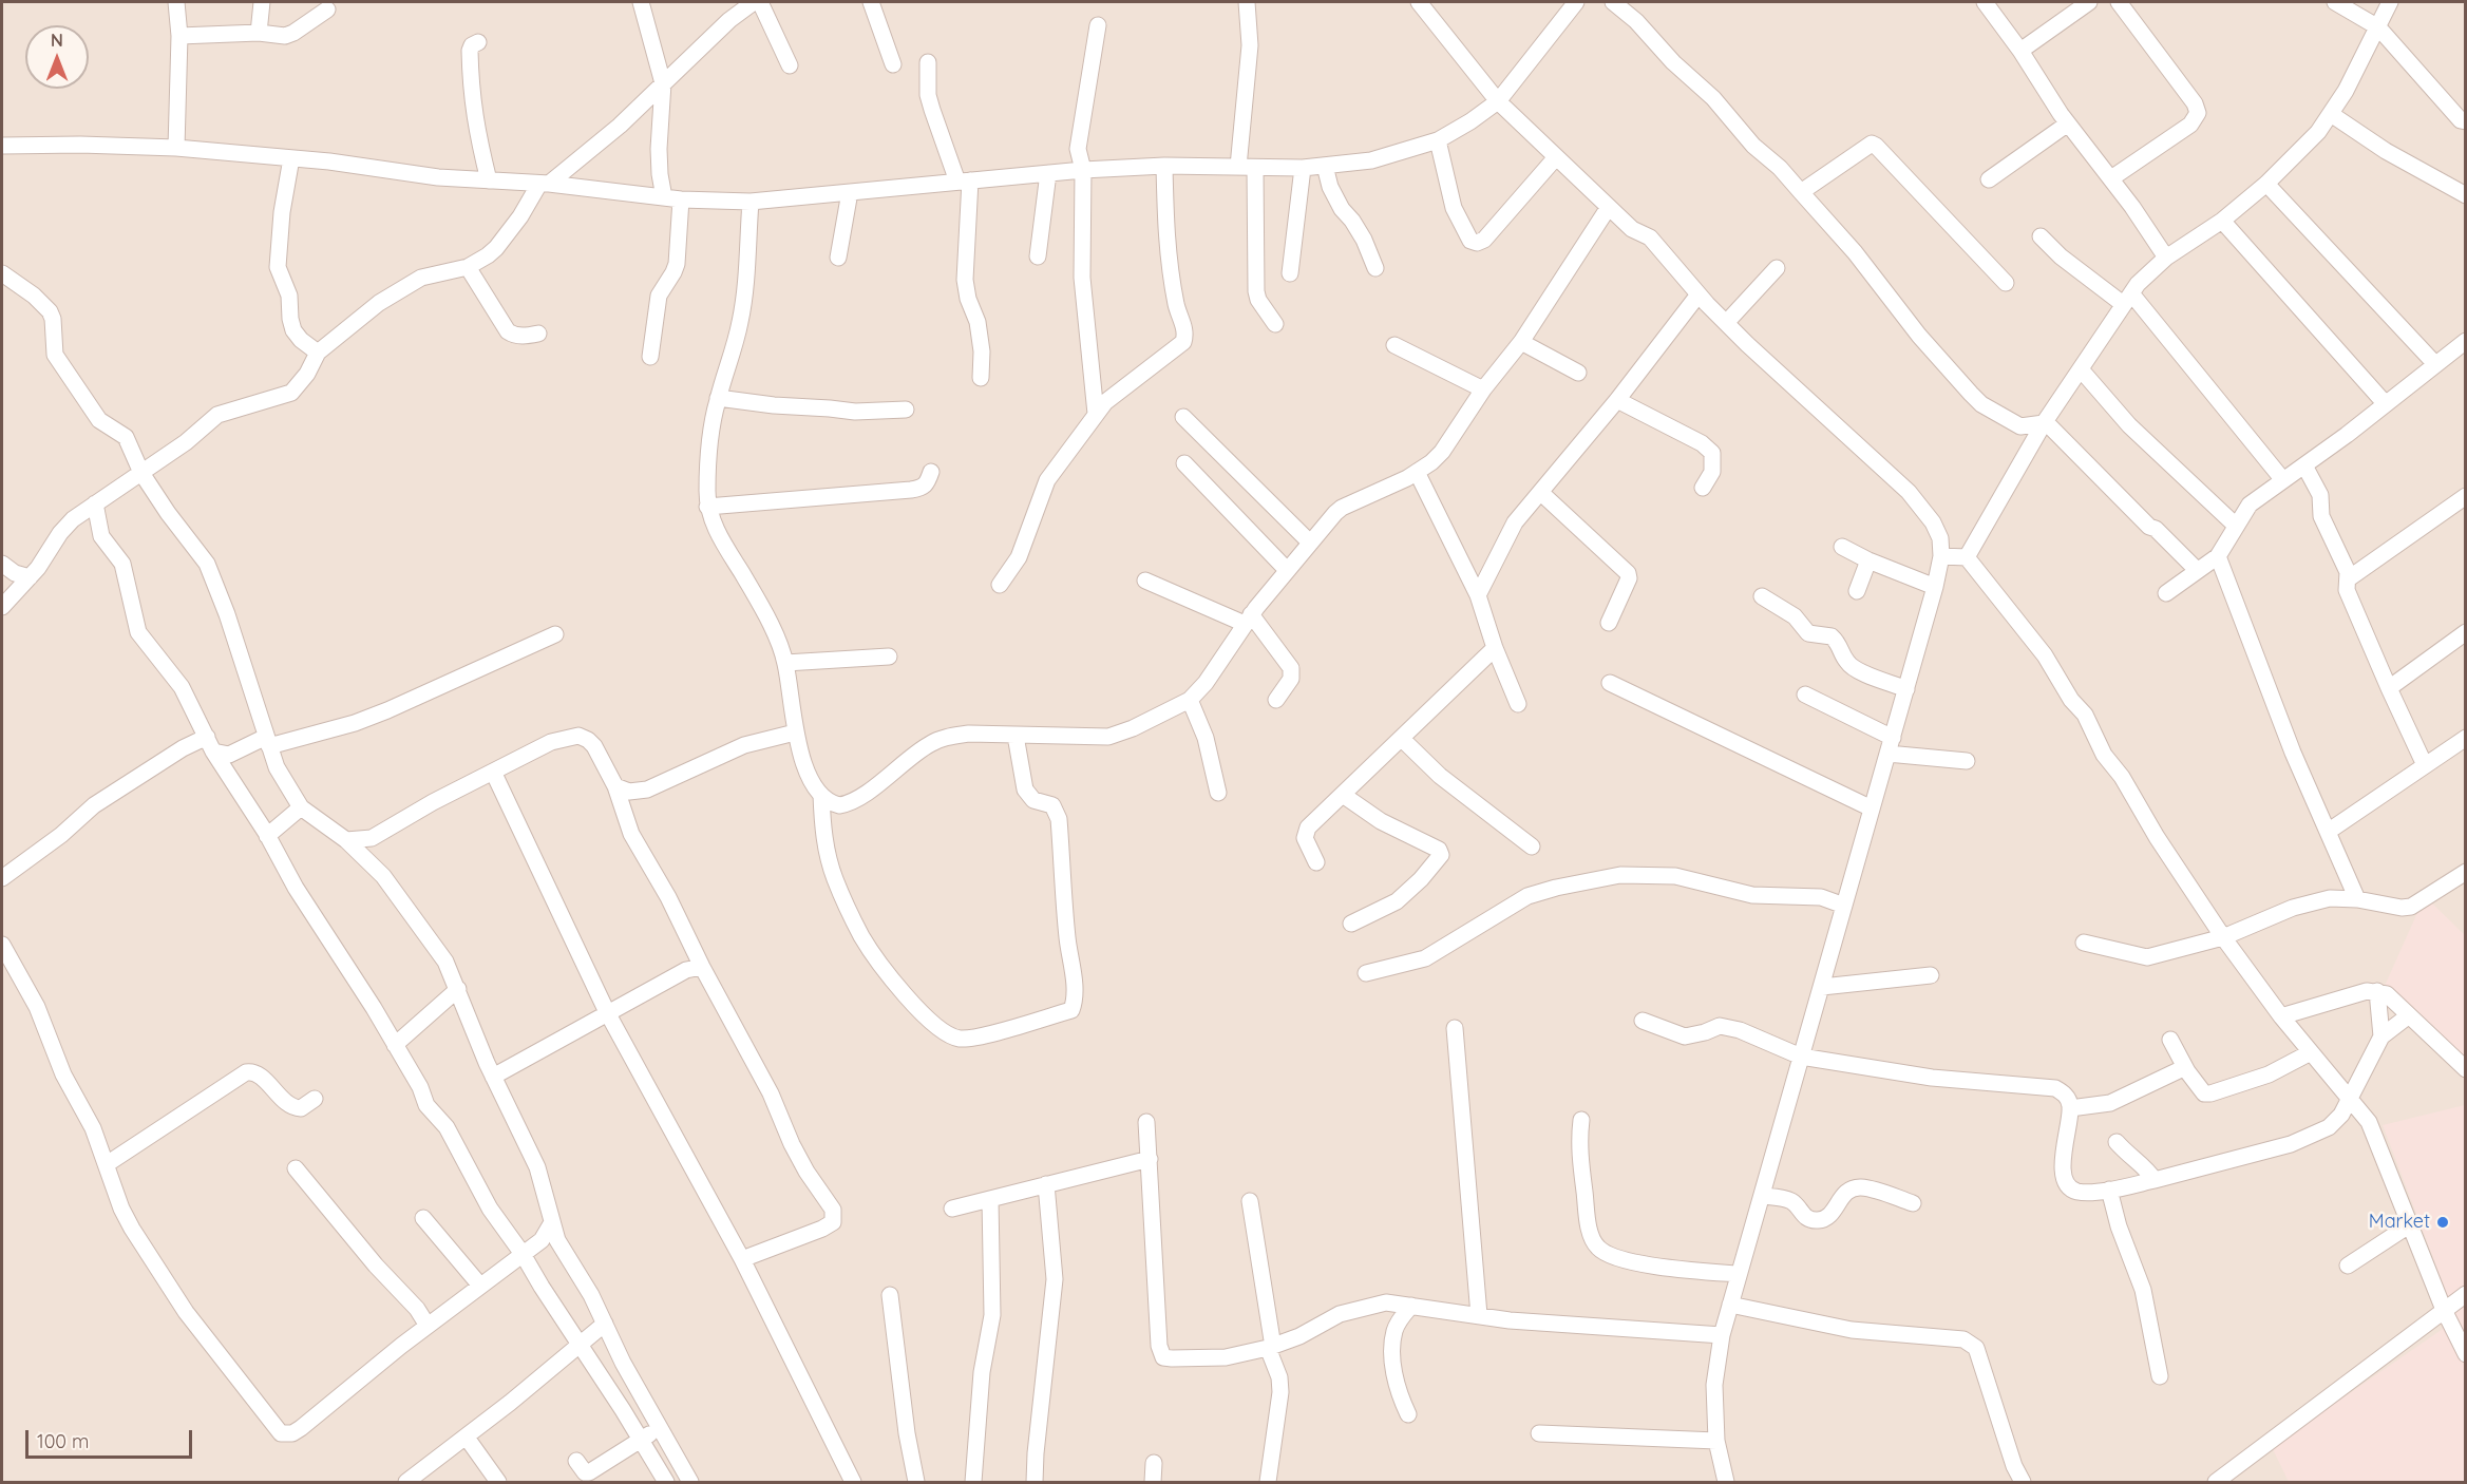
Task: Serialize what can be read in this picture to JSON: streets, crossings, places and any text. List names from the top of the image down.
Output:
{
  "places": ["Market"],
  "scale_bar": "100 m",
  "north": "top"
}
